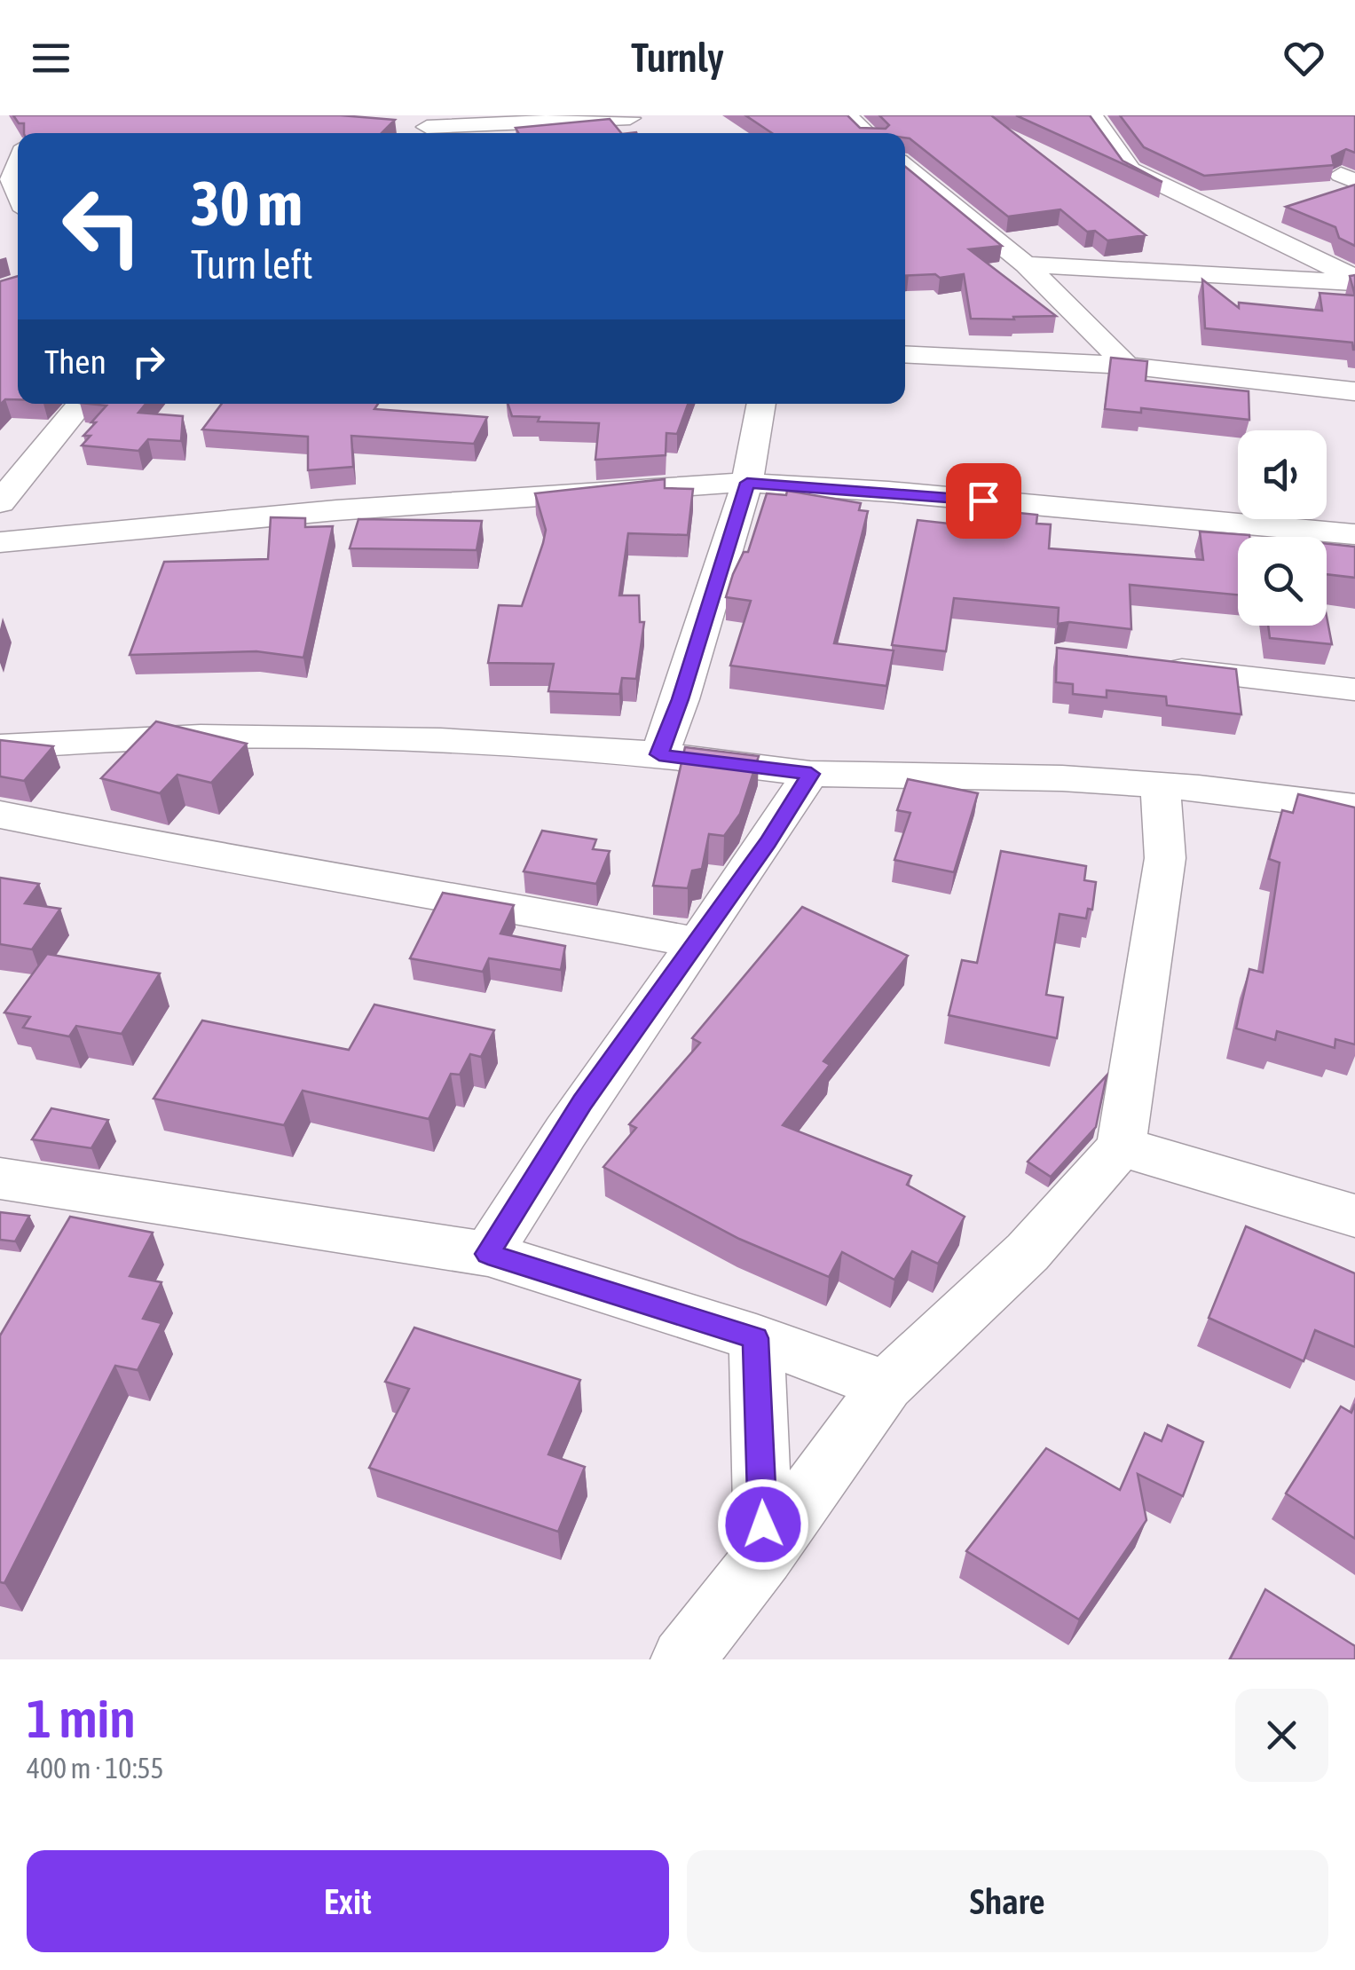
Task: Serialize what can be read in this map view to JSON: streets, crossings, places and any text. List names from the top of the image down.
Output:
{
  "page": {
    "header": "Turnly",
    "turn": ["30 m", "Turn left"],
    "then": "Then",
    "heading": ["1 min", "400 m · 10:55"],
    "buttons": ["Exit", "Share"]
  }
}
